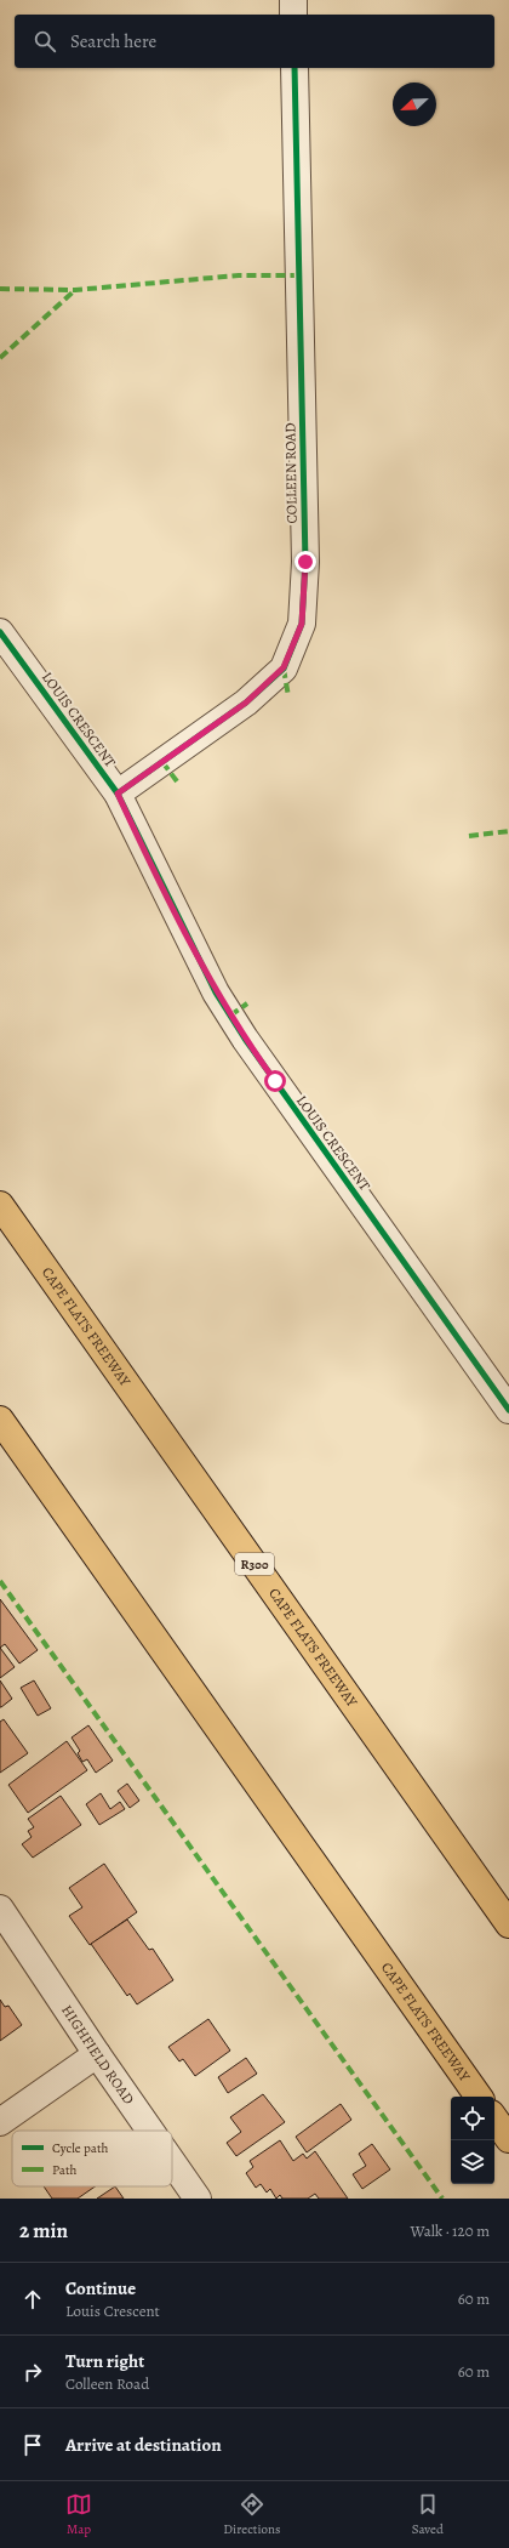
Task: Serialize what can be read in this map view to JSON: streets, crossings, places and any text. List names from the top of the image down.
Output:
{
  "streets": {
    "highway": ["CAPE FLATS FREEWAY", "R300"],
    "street": ["COLLEEN ROAD", "LOUIS CRESCENT", "HIGHFIELD ROAD"]
  },
  "crossings": [
    ["COLLEEN ROAD", "LOUIS CRESCENT"]
  ],
  "legend": ["Cycle path", "Path"],
  "north": "bottom left",
  "page": {
    "search": "Search here",
    "heading": ["2 min", "Walk · 120 m"],
    "list": [
      ["Continue", "Louis Crescent", "60 m"],
      ["Turn right", "Colleen Road", "60 m"],
      "Arrive at destination"
    ],
    "nav": ["Map", "Directions", "Saved"]
  }
}
